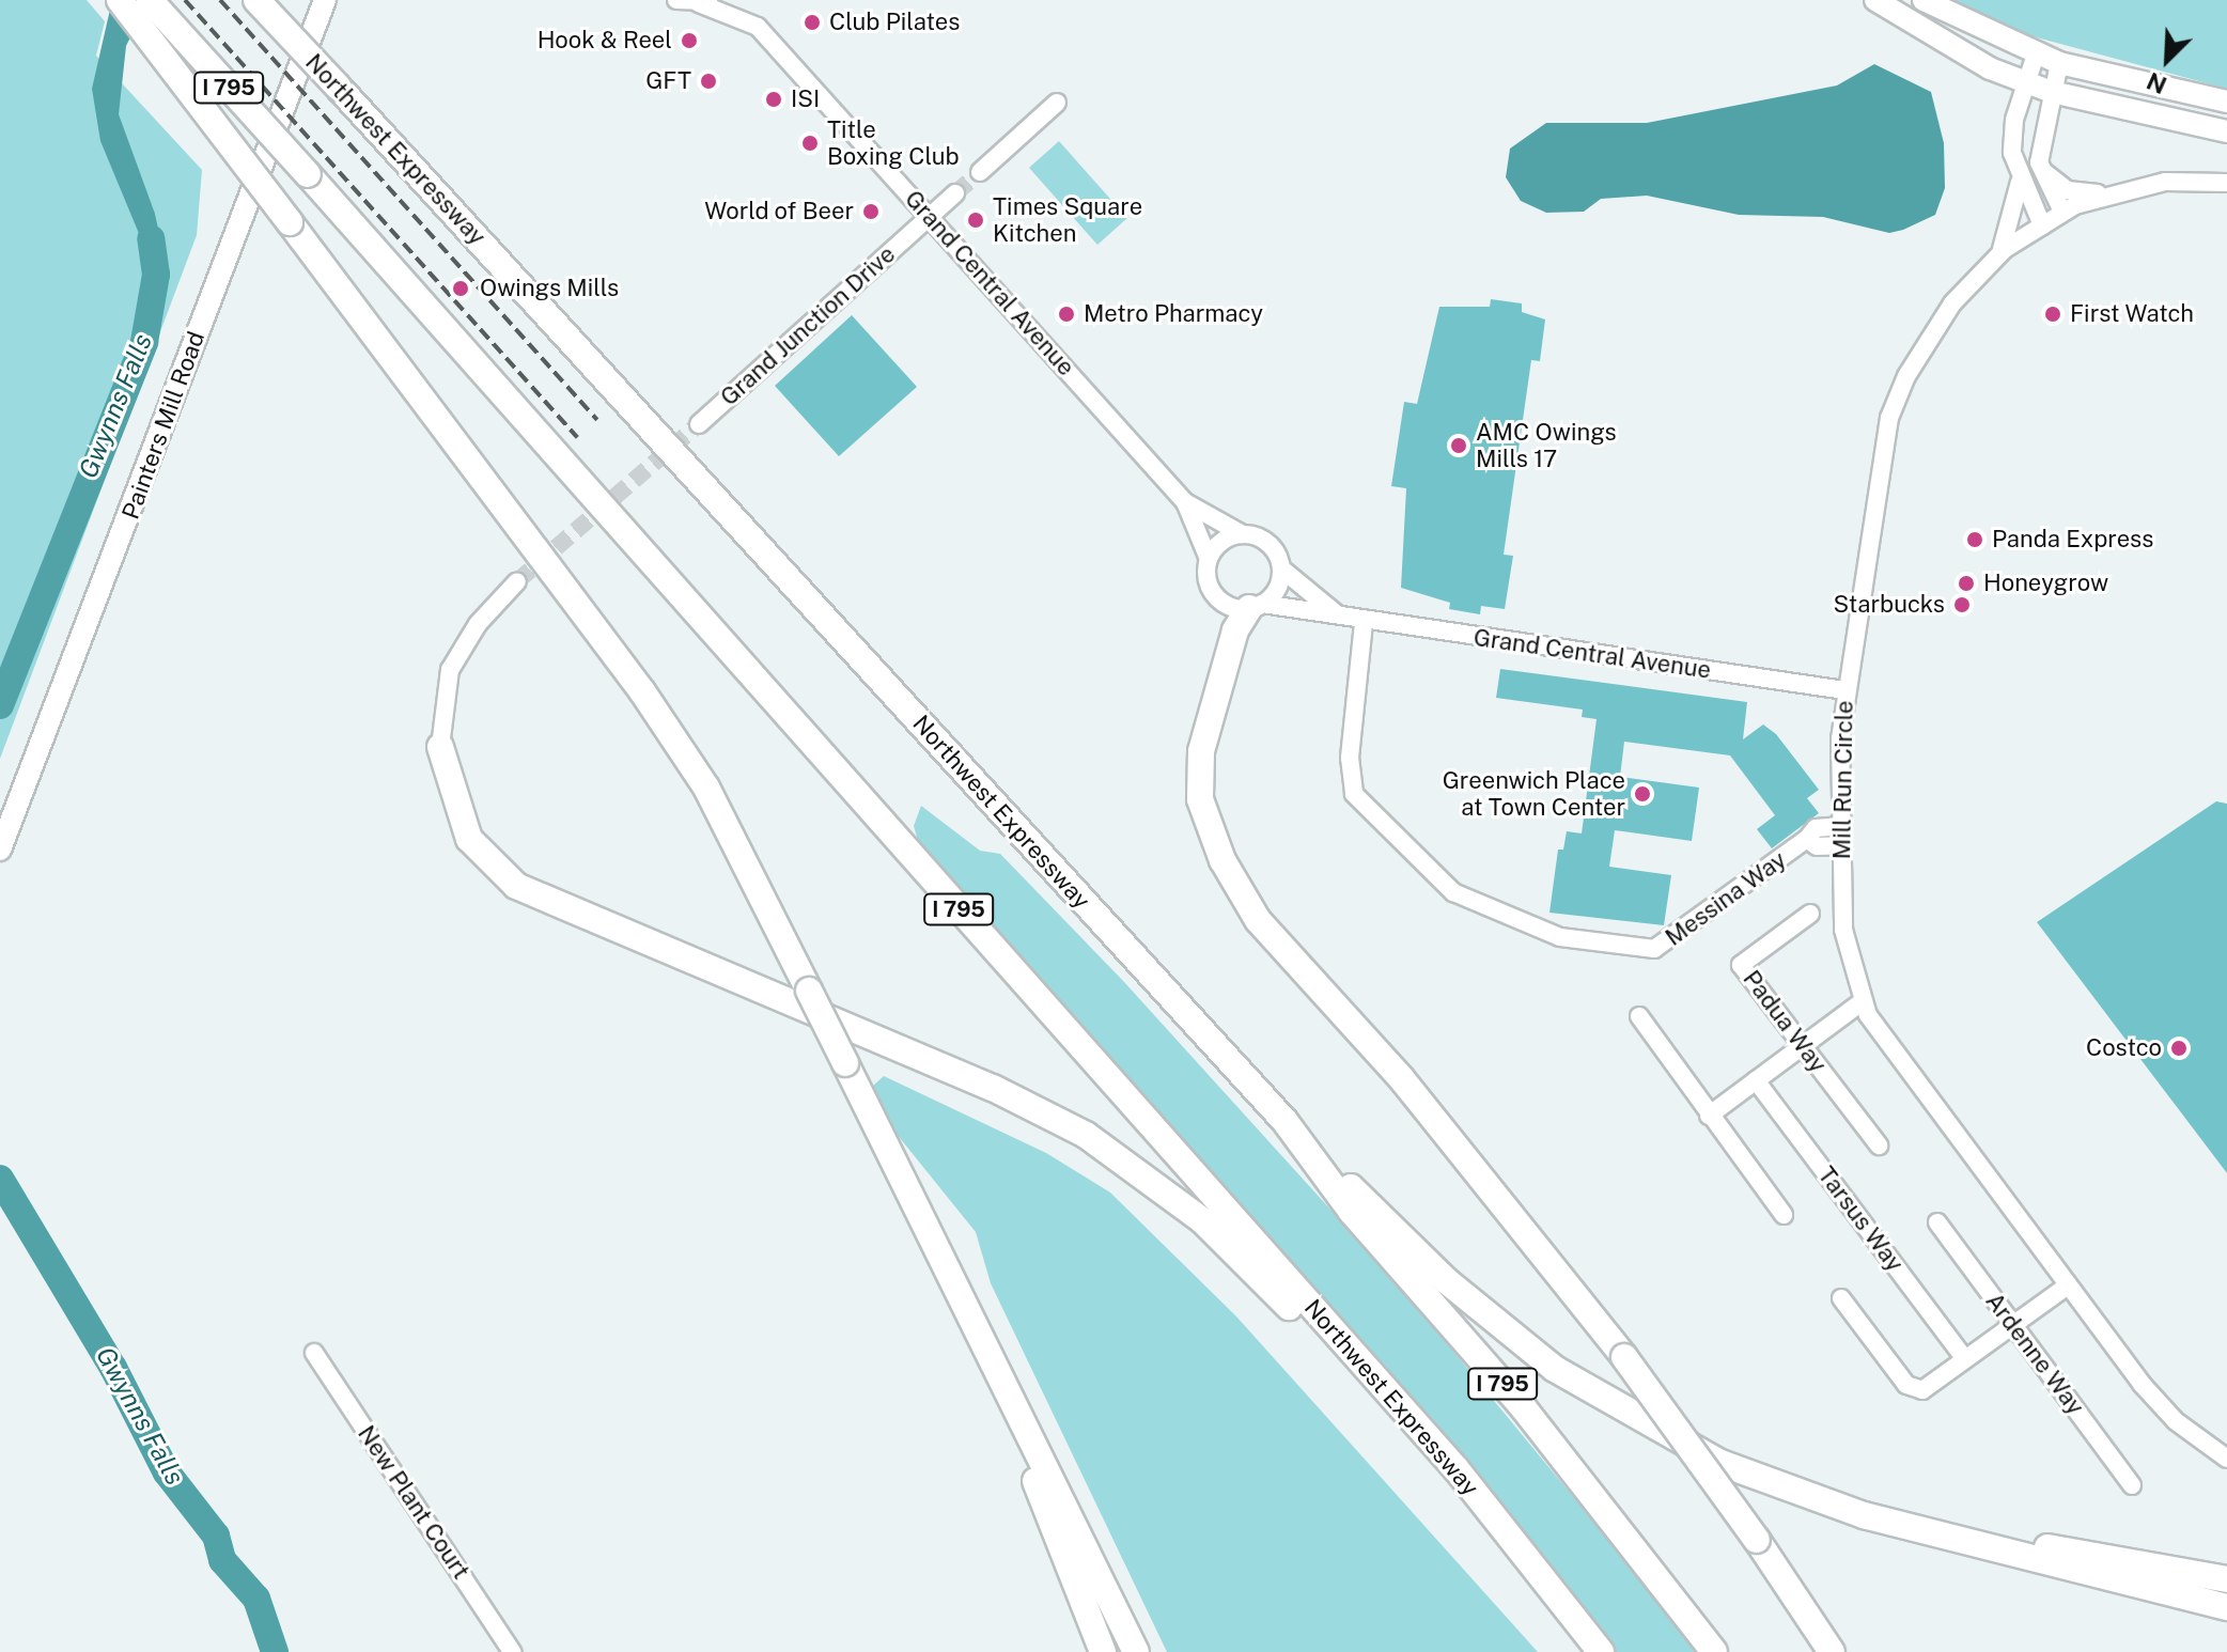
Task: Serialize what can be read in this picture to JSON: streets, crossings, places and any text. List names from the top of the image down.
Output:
{
  "streets": {
    "highway": ["I 795", "Northwest Expressway"],
    "main road": ["Painters Mill Road"],
    "street": [
      "Grand Central Avenue",
      "Grand Junction Drive",
      "Mill Run Circle",
      "Messina Way",
      "Padua Way",
      "Tarsus Way",
      "Ardenne Way",
      "New Plant Court"
    ]
  },
  "crossings": [
    ["Grand Central Avenue", "Grand Junction Drive"],
    ["Grand Central Avenue", "Mill Run Circle"],
    ["Grand Central Avenue", "Messina Way"],
    ["Mill Run Circle", "Messina Way"]
  ],
  "water": ["Gwynns Falls"],
  "places": [
    "Club Pilates",
    "Hook & Reel",
    "GFT",
    "ISI",
    "Title Boxing Club",
    "World of Beer",
    "Times Square Kitchen",
    "Owings Mills",
    "Metro Pharmacy",
    "First Watch",
    "AMC Owings Mills 17",
    "Panda Express",
    "Honeygrow",
    "Starbucks",
    "Greenwich Place at Town Center",
    "Costco"
  ],
  "north": "bottom left"
}
